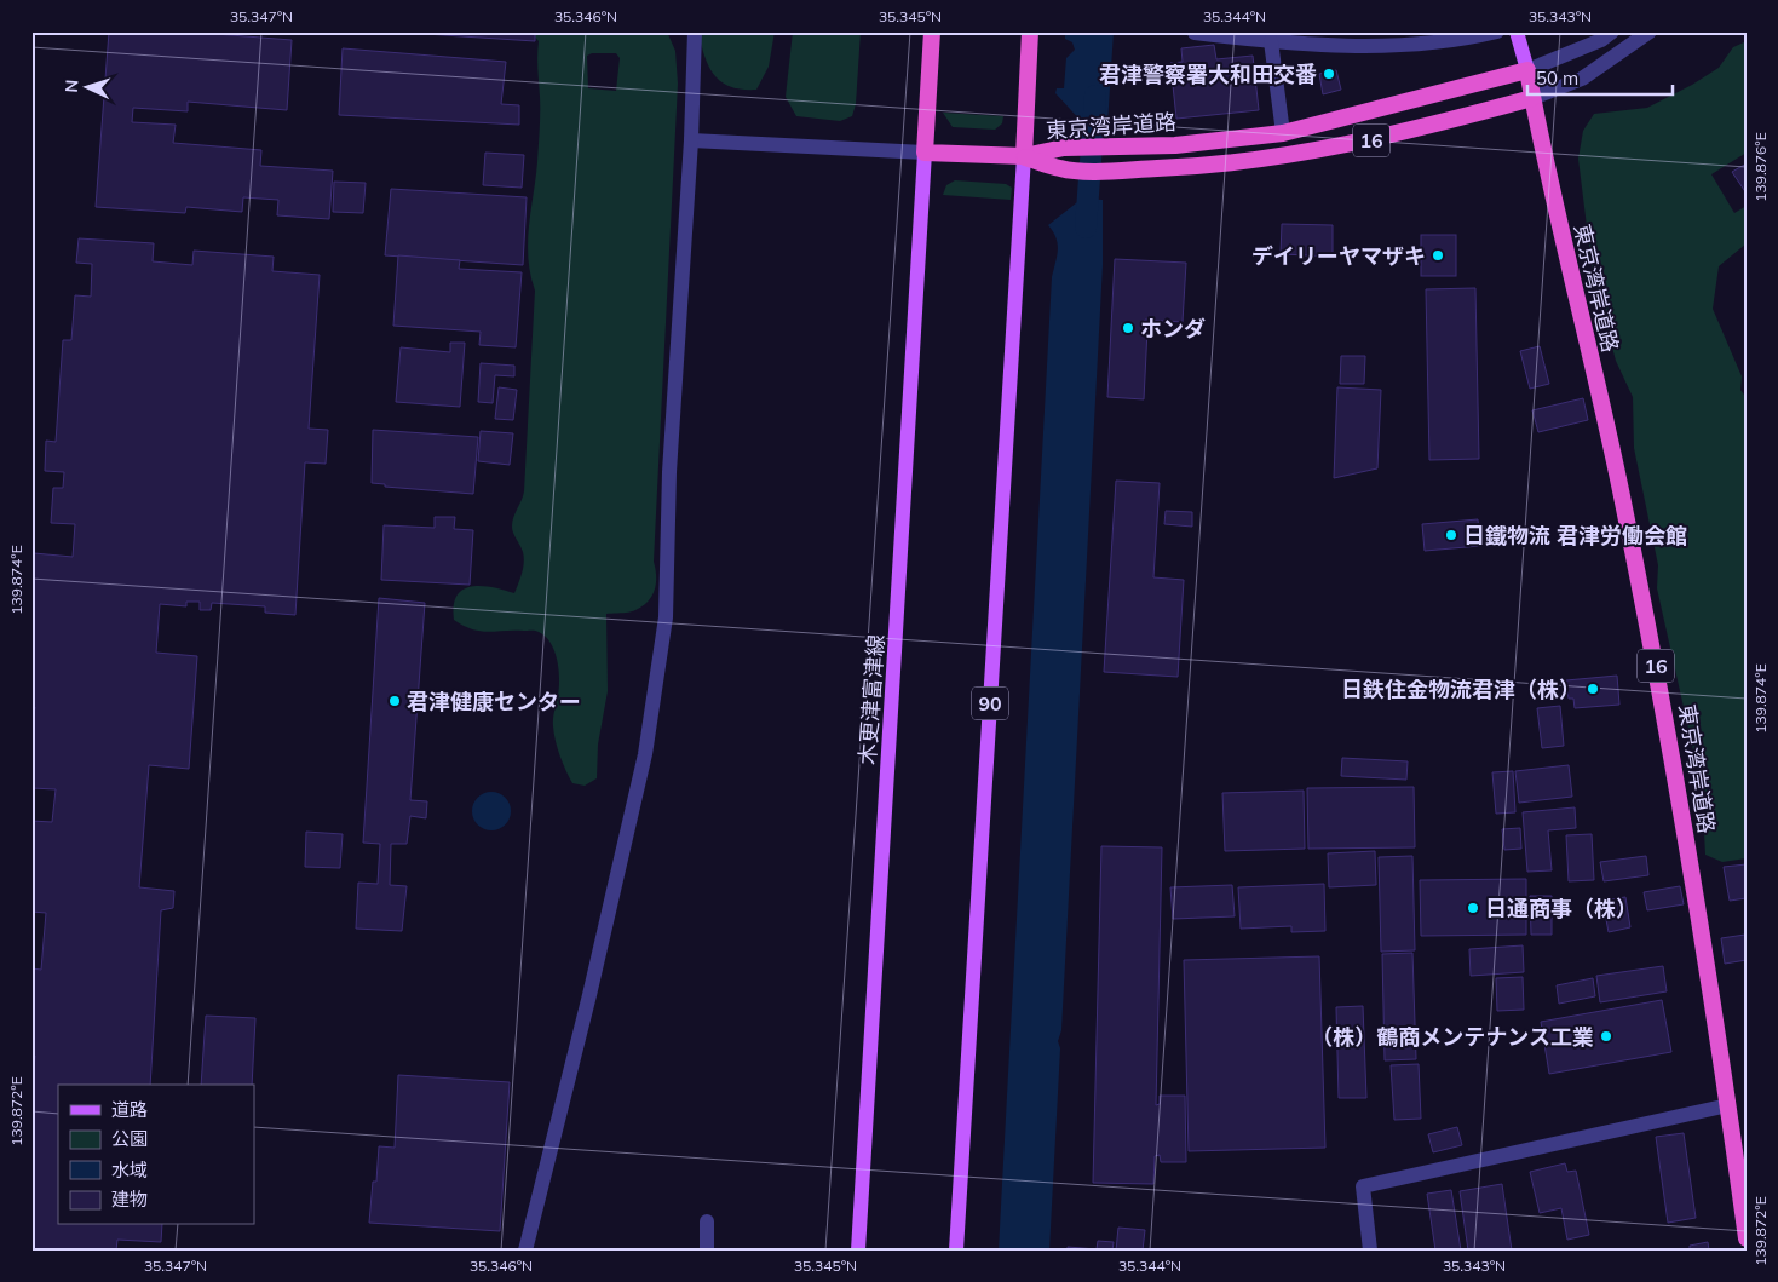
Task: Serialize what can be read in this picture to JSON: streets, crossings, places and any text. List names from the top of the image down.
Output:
{
  "streets": {
    "highway": ["東京湾岸道路", "16"],
    "main road": ["木更津富津線", "90"]
  },
  "crossings": [
    ["東京湾岸道路", "木更津富津線"],
    ["東京湾岸道路", "90"]
  ],
  "places": [
    "君津警察署大和田交番",
    "デイリーヤマザキ",
    "ホンダ",
    "日鐵物流 君津労働会館",
    "日鉄住金物流君津（株）",
    "君津健康センター",
    "日通商事（株）",
    "（株）鶴商メンテナンス工業"
  ],
  "legend": [
    "道路",
    "公園",
    "水域",
    "建物"
  ],
  "scale_bar": "50 m",
  "north": "left",
  "coordinates": [
    "35.347°N",
    "35.346°N",
    "35.345°N",
    "35.344°N",
    "35.343°N",
    "139.876°E",
    "139.874°E",
    "139.872°E"
  ]
}
